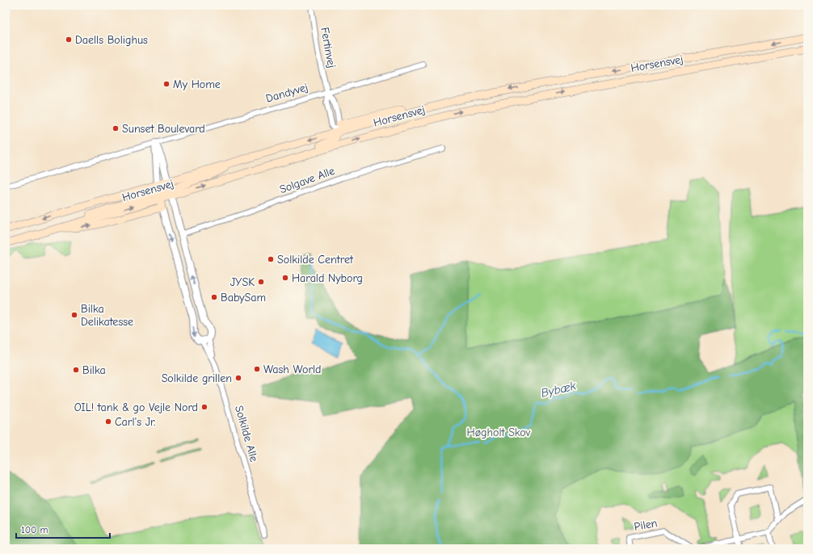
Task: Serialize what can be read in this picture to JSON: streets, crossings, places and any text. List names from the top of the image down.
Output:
{
  "streets": {
    "main road": ["Horsensvej"],
    "street": [
      "Fertinvej",
      "Dandyvej",
      "Solgave Alle",
      "Solkilde Alle",
      "Pilen"
    ]
  },
  "crossings": [
    ["Fertinvej", "Horsensvej"],
    ["Fertinvej", "Dandyvej"],
    ["Horsensvej", "Solkilde Alle"],
    ["Solgave Alle", "Solkilde Alle"]
  ],
  "water": ["Bybæk"],
  "parks": ["Høgholt Skov"],
  "places": [
    "Daells Bolighus",
    "My Home",
    "Sunset Boulevard",
    "Solkilde Centret",
    "Harald Nyborg",
    "JYSK",
    "BabySam",
    "Bilka Delikatesse",
    "Wash World",
    "Bilka",
    "Solkilde grillen",
    "OIL! tank & go Vejle Nord",
    "Carl's Jr."
  ],
  "scale_bar": "100 m"
}
